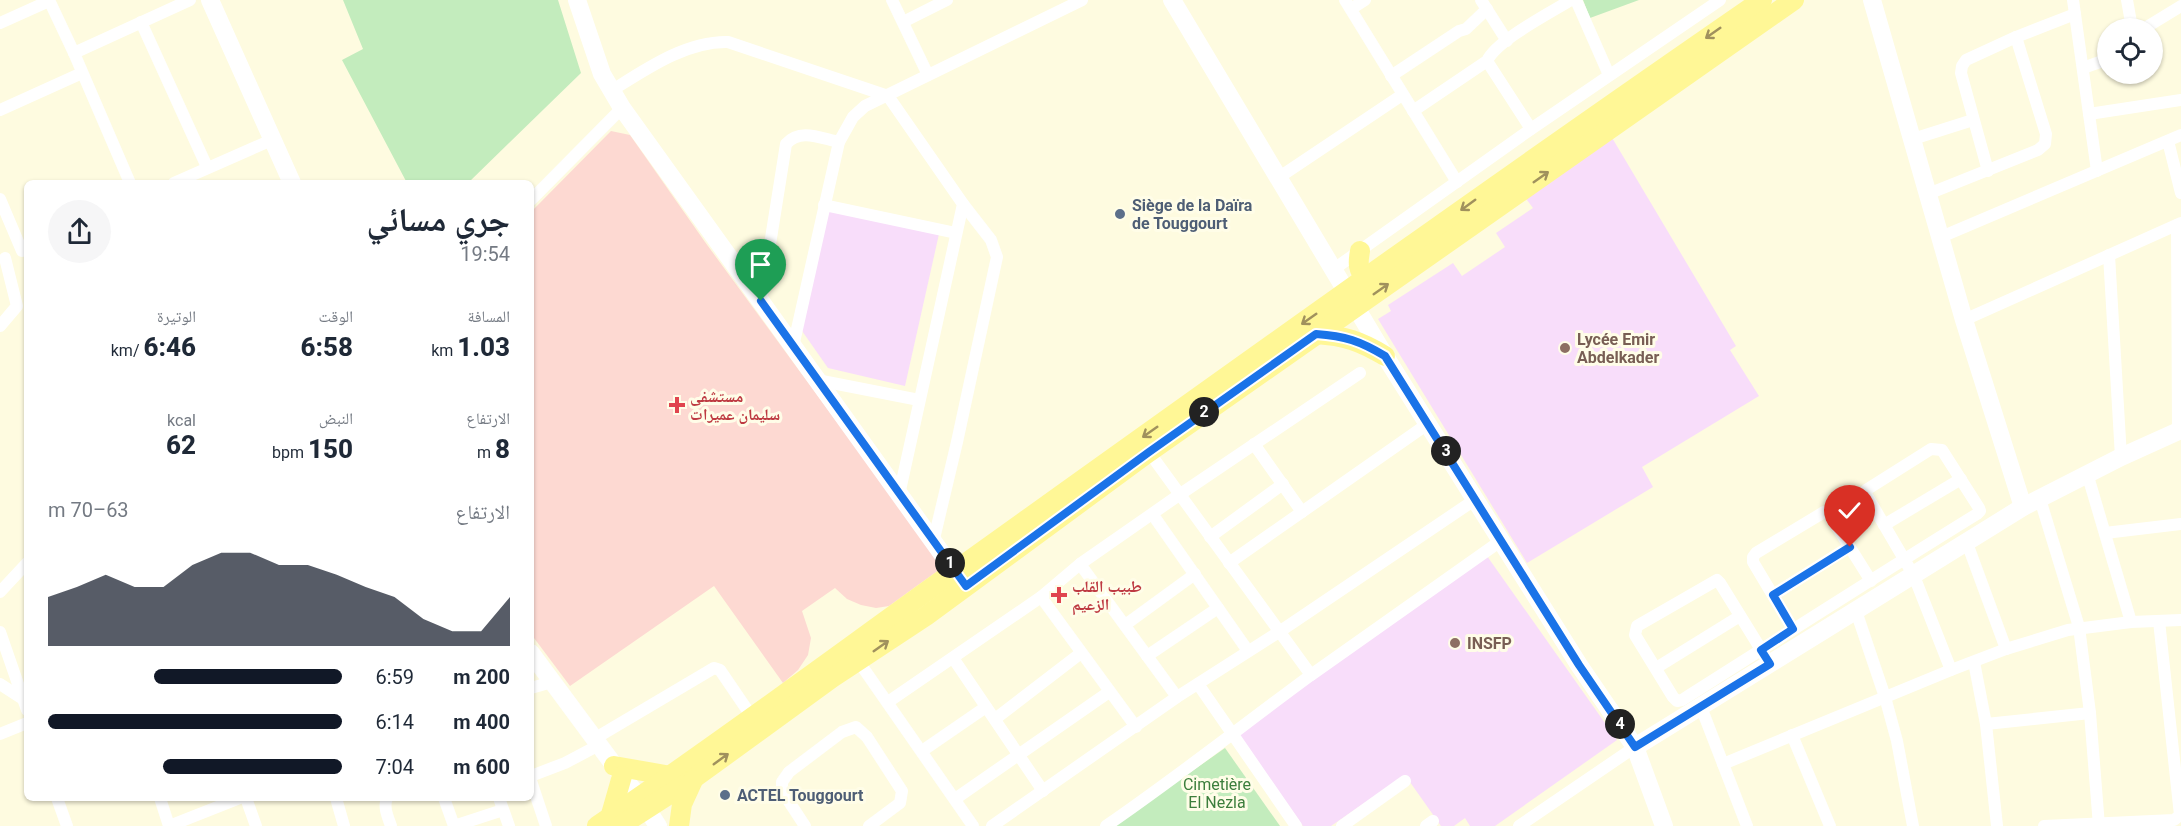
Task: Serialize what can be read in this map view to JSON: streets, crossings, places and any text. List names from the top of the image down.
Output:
{
  "parks": ["Cimetière El Nezla"],
  "places": {
    "other": [
      "Siège de la Daïra de Touggourt",
      "Lycée Emir Abdelkader",
      "INSFP",
      "ACTEL Touggourt"
    ],
    "health": ["مستشفى سليمان عميرات", "طبيب القلب الزعيم"]
  },
  "page": {
    "heading": ["جري مسائي", "19:54"],
    "stats": [
      ["المسافة", "1.03 km"],
      ["الوقت", "6:58"],
      ["الوتيرة", "6:46 /km"],
      ["الارتفاع", "8 m"],
      ["النبض", "150 bpm"],
      ["kcal", "62"]
    ],
    "pins": [
      "2",
      "3",
      "1",
      "4"
    ],
    "chart": ["الارتفاع", "63–70 m"],
    "list": [
      {
        "name": "200 m",
        "note": "6:59"
      },
      {
        "name": "400 m",
        "note": "6:14"
      },
      {
        "name": "600 m",
        "note": "7:04"
      }
    ]
  }
}
